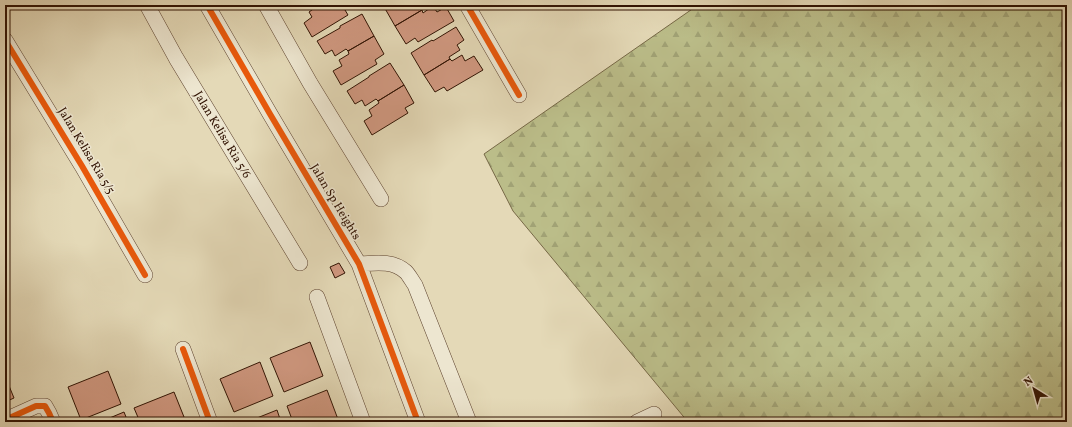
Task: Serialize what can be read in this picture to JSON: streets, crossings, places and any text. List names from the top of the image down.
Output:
{
  "streets": {
    "street": ["Jalan Kelisa Ria 5/6", "Jalan Kelisa Ria 5/5", "Jalan Sp Heights"]
  },
  "north": "top left"
}
